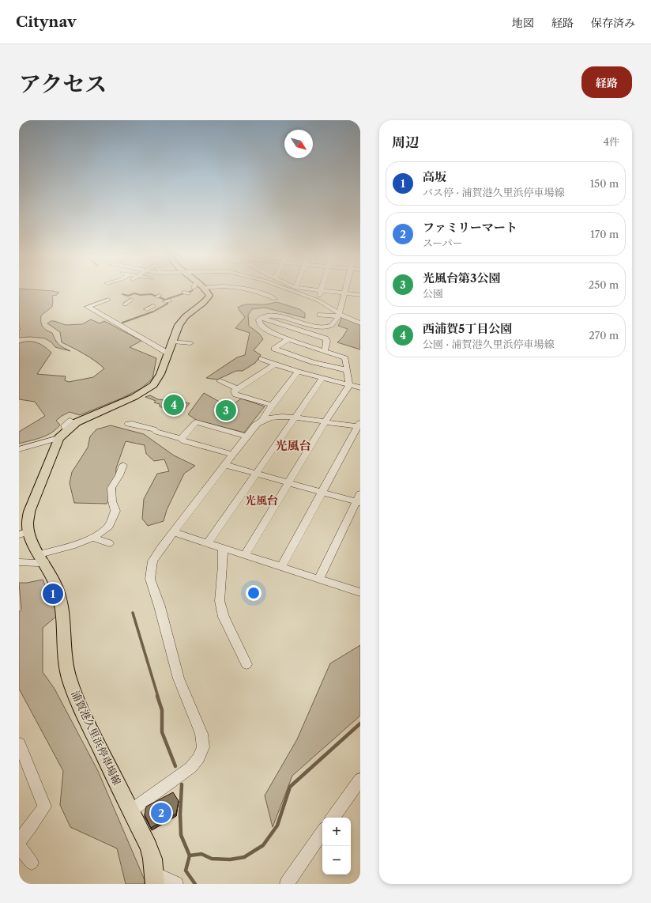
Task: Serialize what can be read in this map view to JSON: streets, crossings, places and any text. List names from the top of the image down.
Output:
{
  "streets": {
    "main road": ["浦賀港久里浜停車場線"]
  },
  "districts": ["光風台", "光風台"],
  "north": "bottom right",
  "page": {
    "header": "Citynav",
    "nav": ["地図", "経路", "保存済み"],
    "title": "アクセス",
    "buttons": "経路",
    "heading": ["周辺", "4件"],
    "list": [
      {
        "mark": "1",
        "name": "高坂",
        "note": "バス停 · 浦賀港久里浜停車場線",
        "value": "150 m"
      },
      {
        "mark": "2",
        "name": "ファミリーマート",
        "note": "スーパー",
        "value": "170 m"
      },
      {
        "mark": "3",
        "name": "光風台第3公園",
        "note": "公園",
        "value": "250 m"
      },
      {
        "mark": "4",
        "name": "西浦賀5丁目公園",
        "note": "公園 · 浦賀港久里浜停車場線",
        "value": "270 m"
      }
    ],
    "pins": [
      "4",
      "3",
      "1",
      "2"
    ],
    "map_buttons": ["+", "−"]
  }
}
